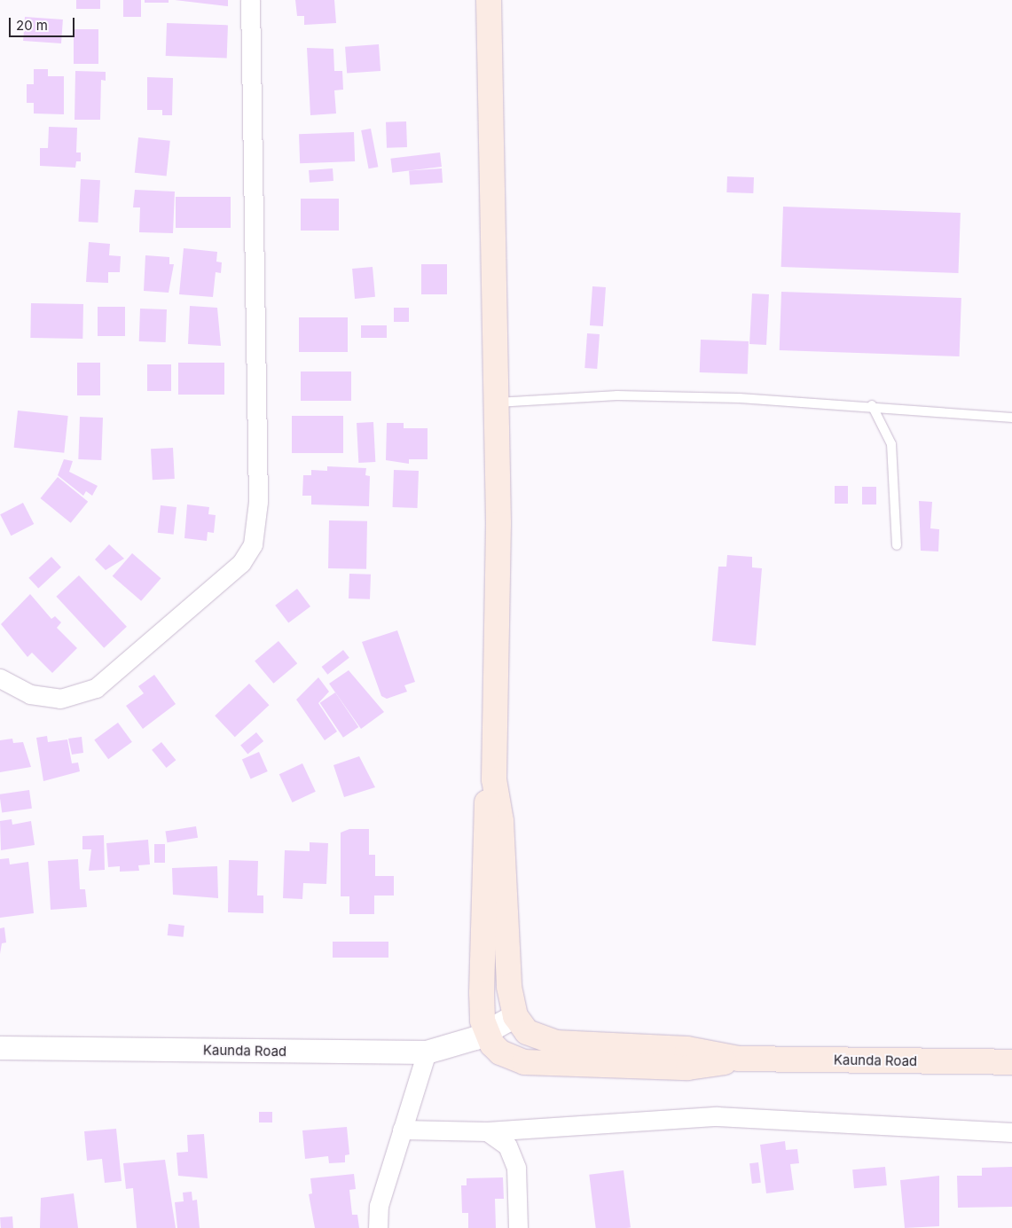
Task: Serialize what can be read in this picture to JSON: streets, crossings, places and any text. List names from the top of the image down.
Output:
{
  "streets": {
    "main road": ["Kaunda Road"]
  },
  "scale_bar": "20 m"
}
